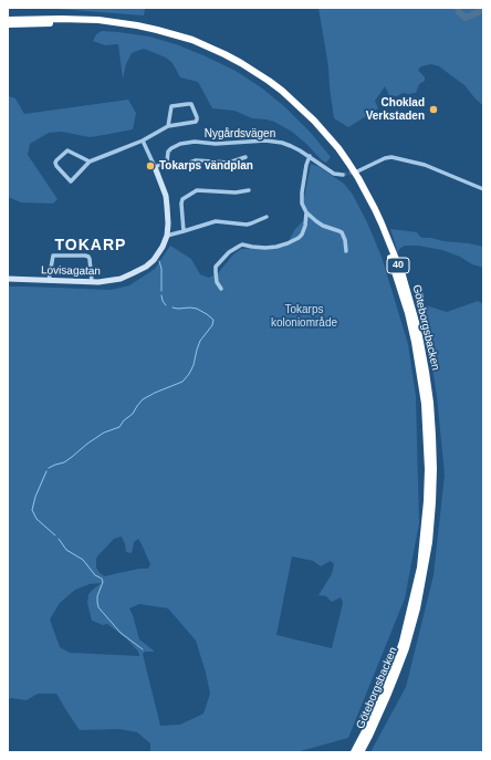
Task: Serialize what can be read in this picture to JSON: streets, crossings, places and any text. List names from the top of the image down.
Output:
{
  "streets": {
    "highway": ["40", "Göteborgsbacken"],
    "street": ["Nygårdsvägen", "Lovisagatan"]
  },
  "districts": ["TOKARP"],
  "parks": ["Tokarps koloniområde"],
  "places": ["Choklad Verkstaden", "Tokarps vändplan"]
}
